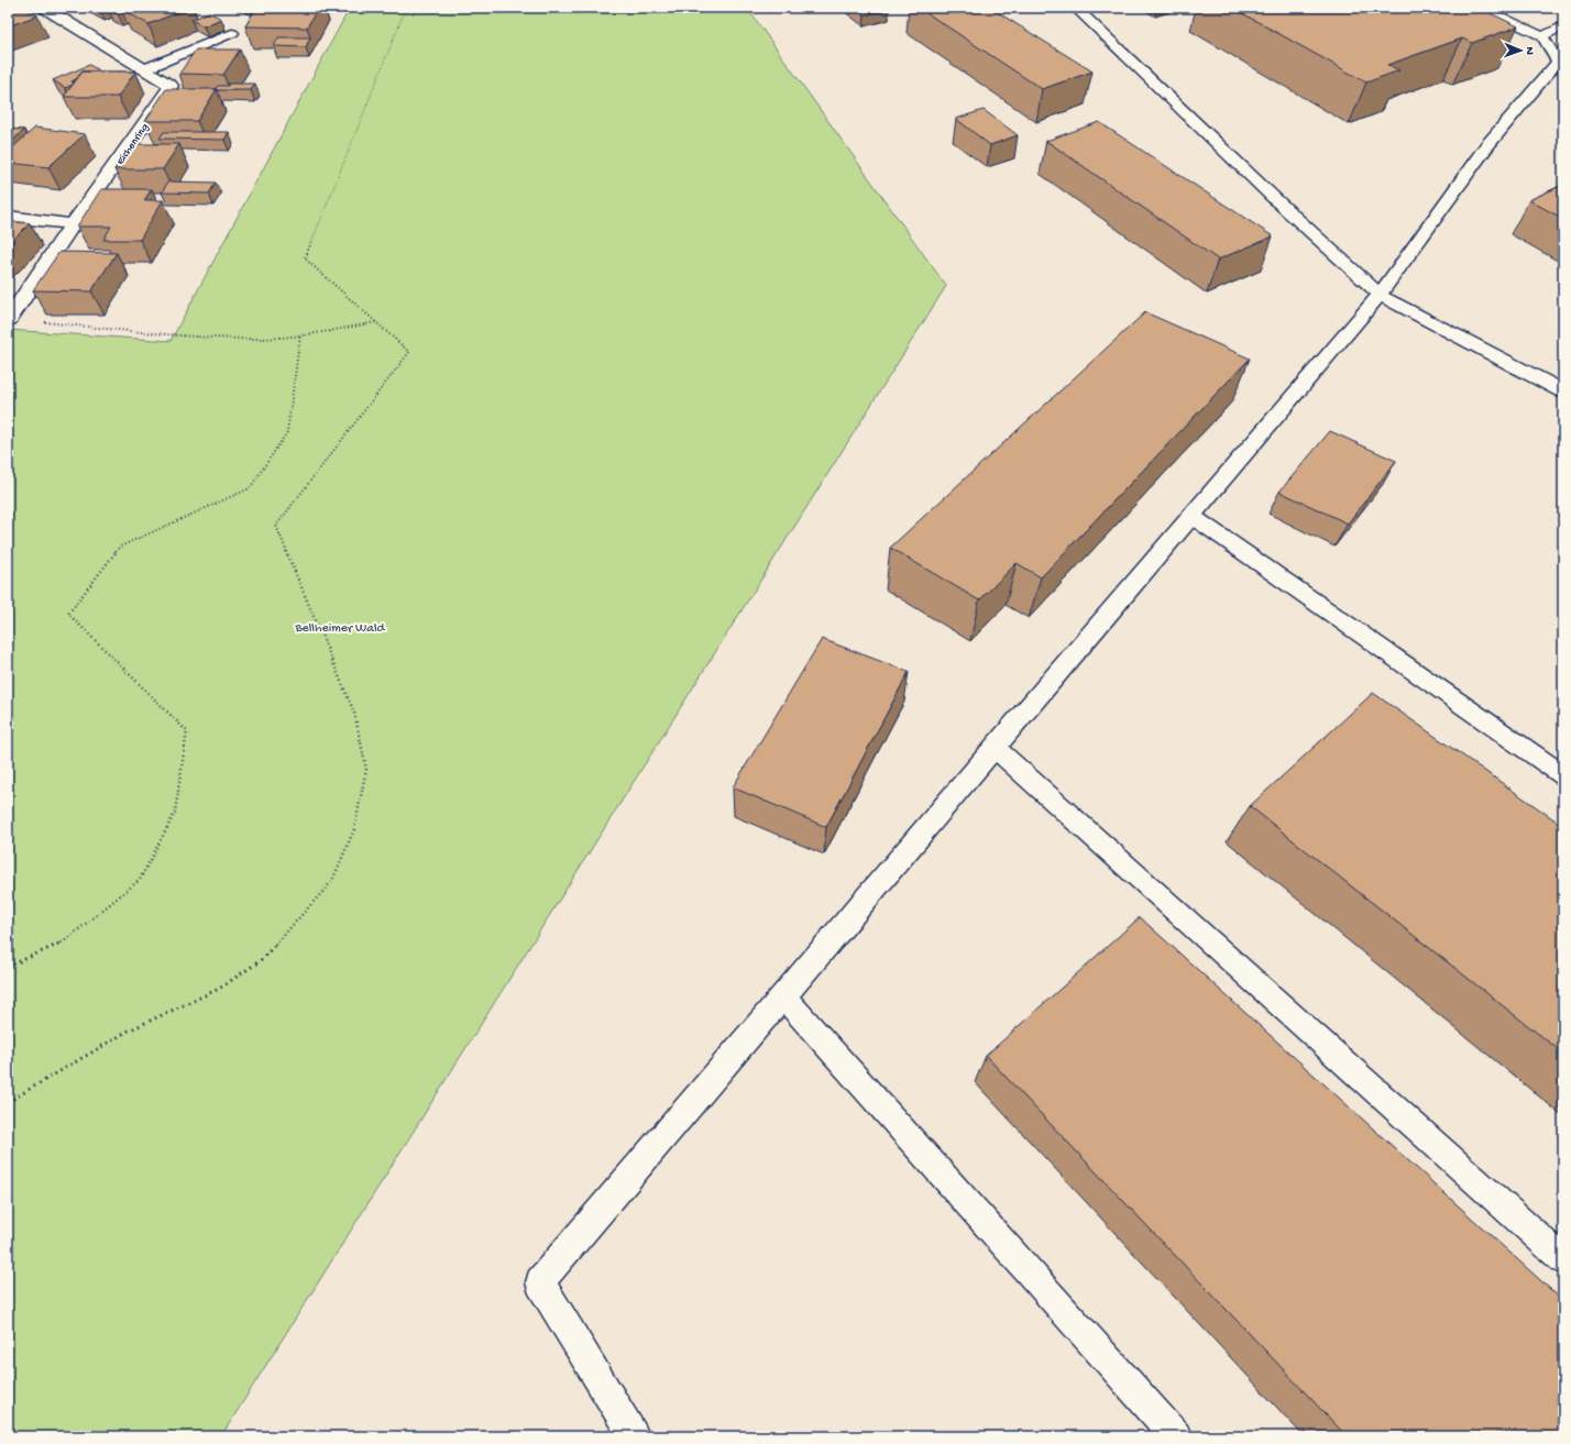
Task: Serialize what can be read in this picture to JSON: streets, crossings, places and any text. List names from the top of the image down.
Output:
{
  "streets": {
    "street": ["Eichenring"]
  },
  "parks": ["Bellheimer Wald"],
  "north": "right"
}
